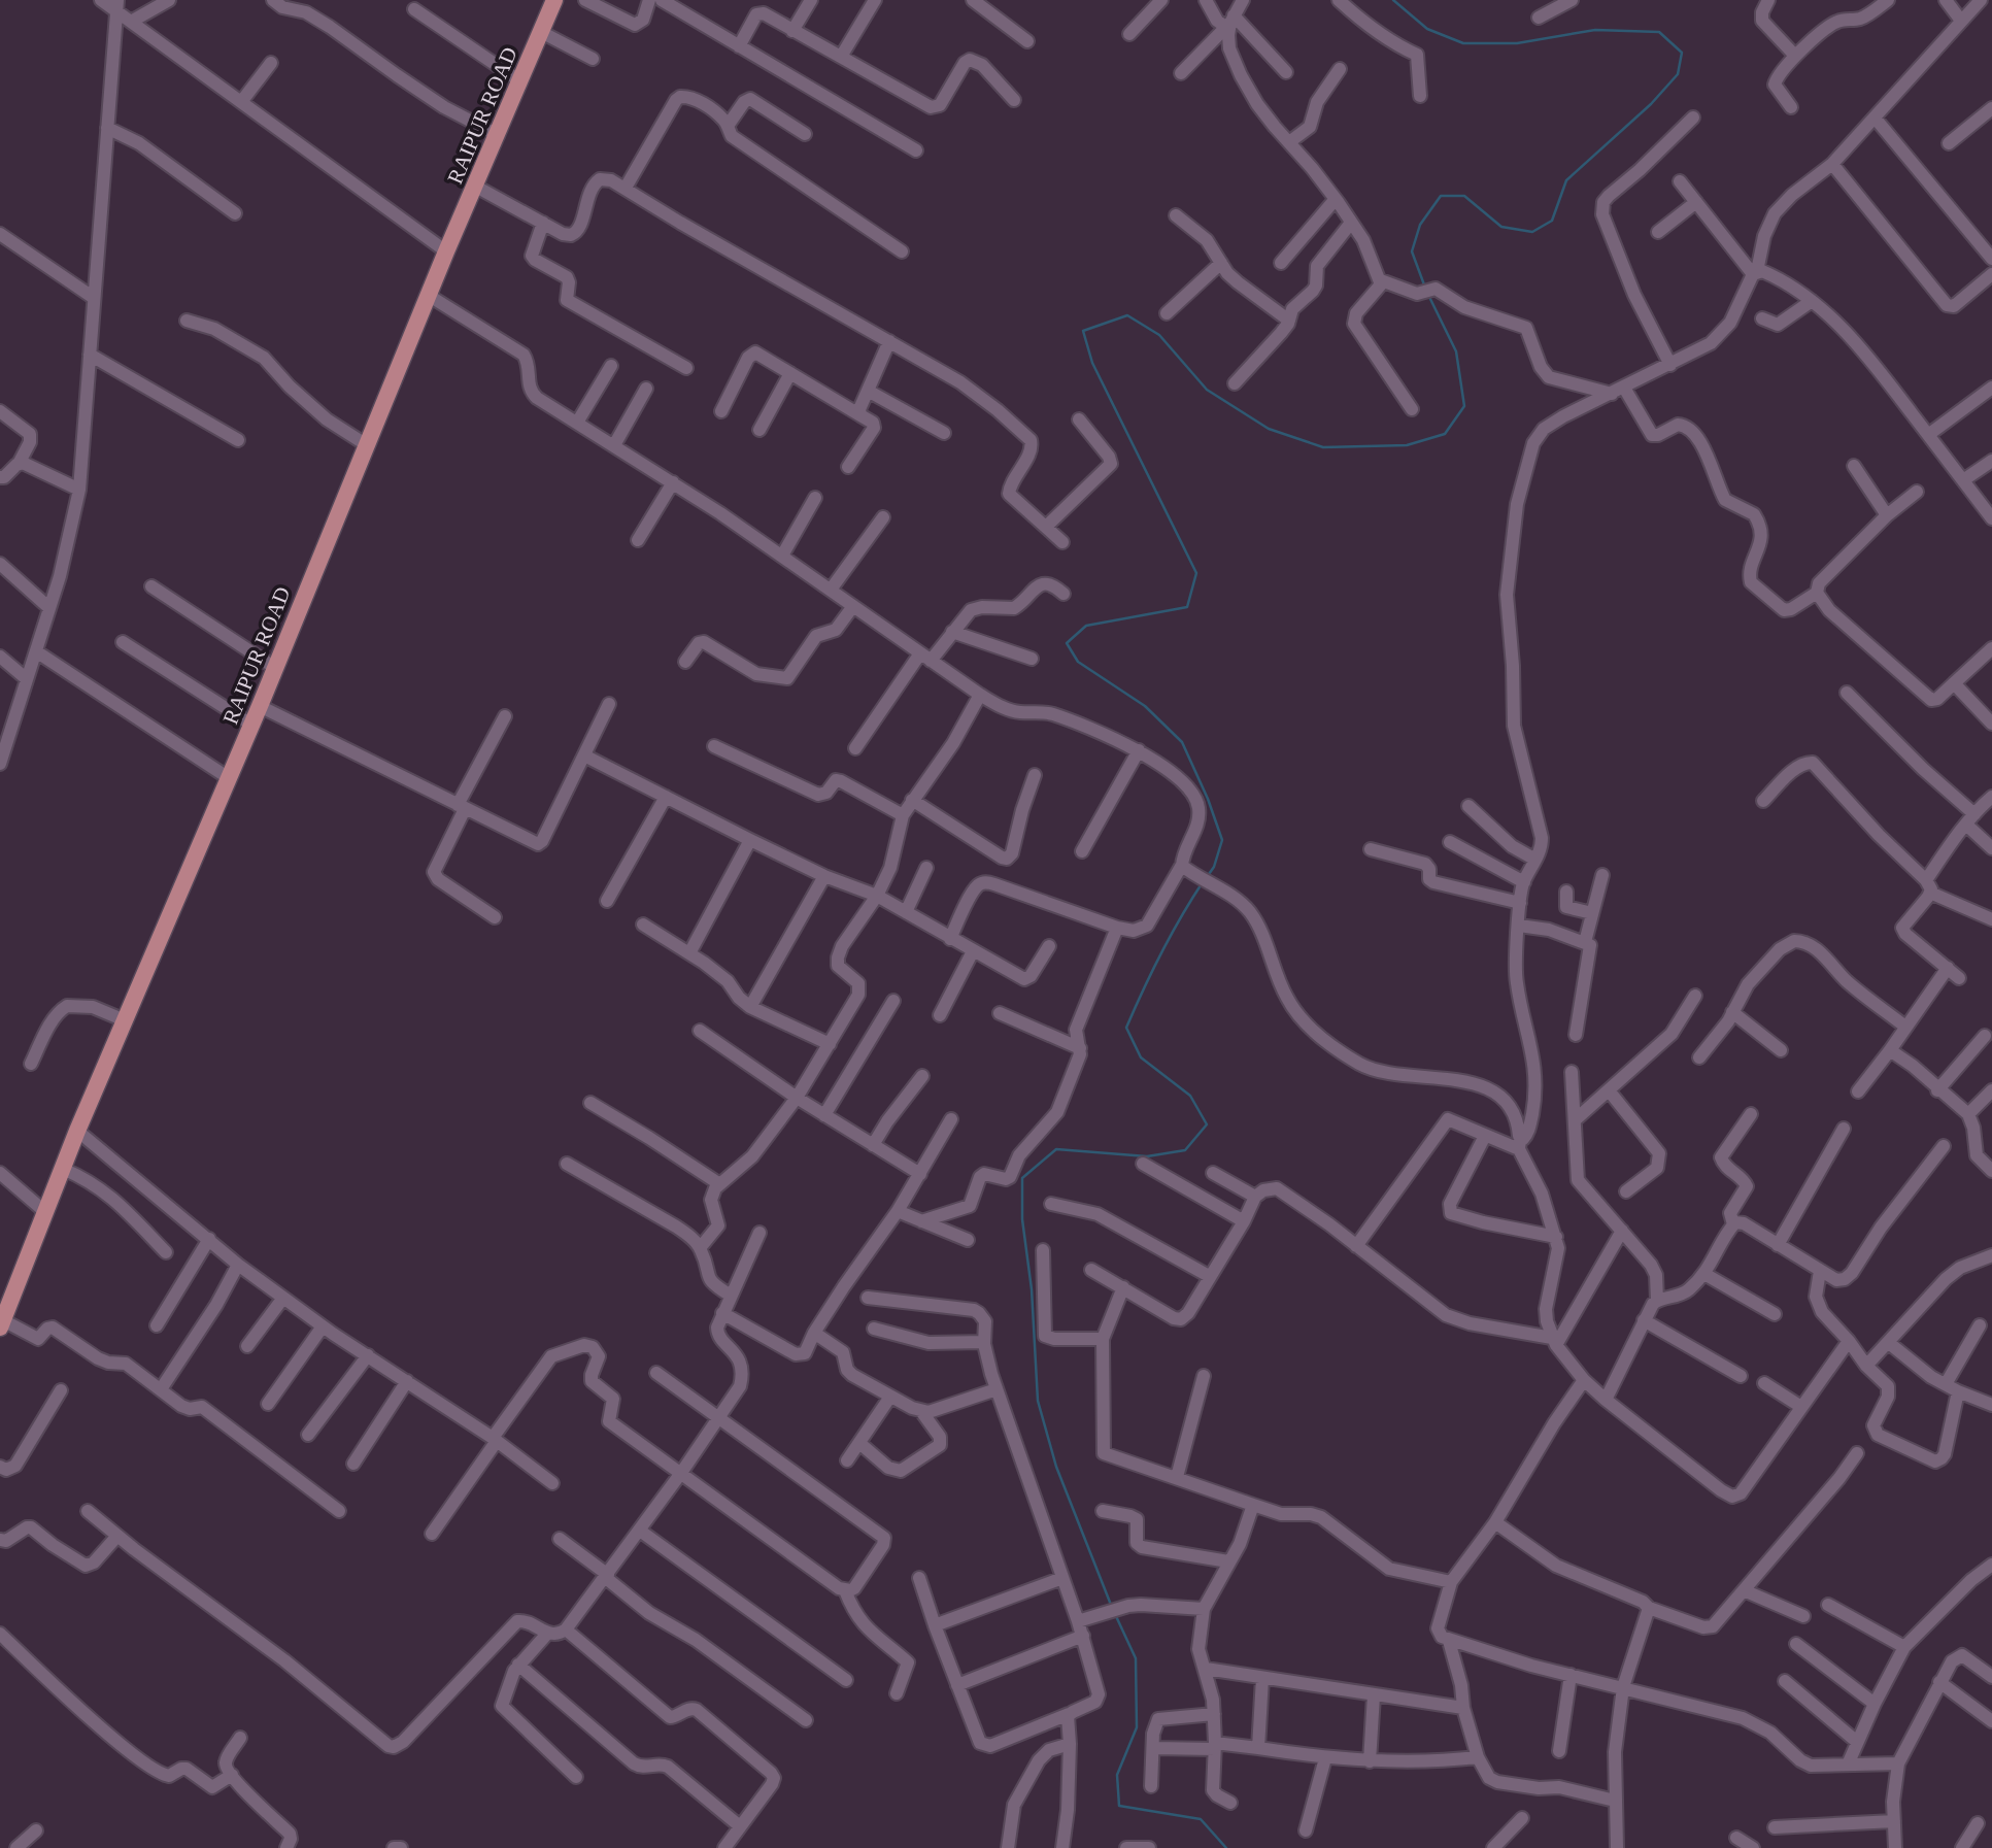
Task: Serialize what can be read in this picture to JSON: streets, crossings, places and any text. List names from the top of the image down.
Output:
{
  "streets": {
    "main road": ["RAIPUR ROAD"]
  }
}
